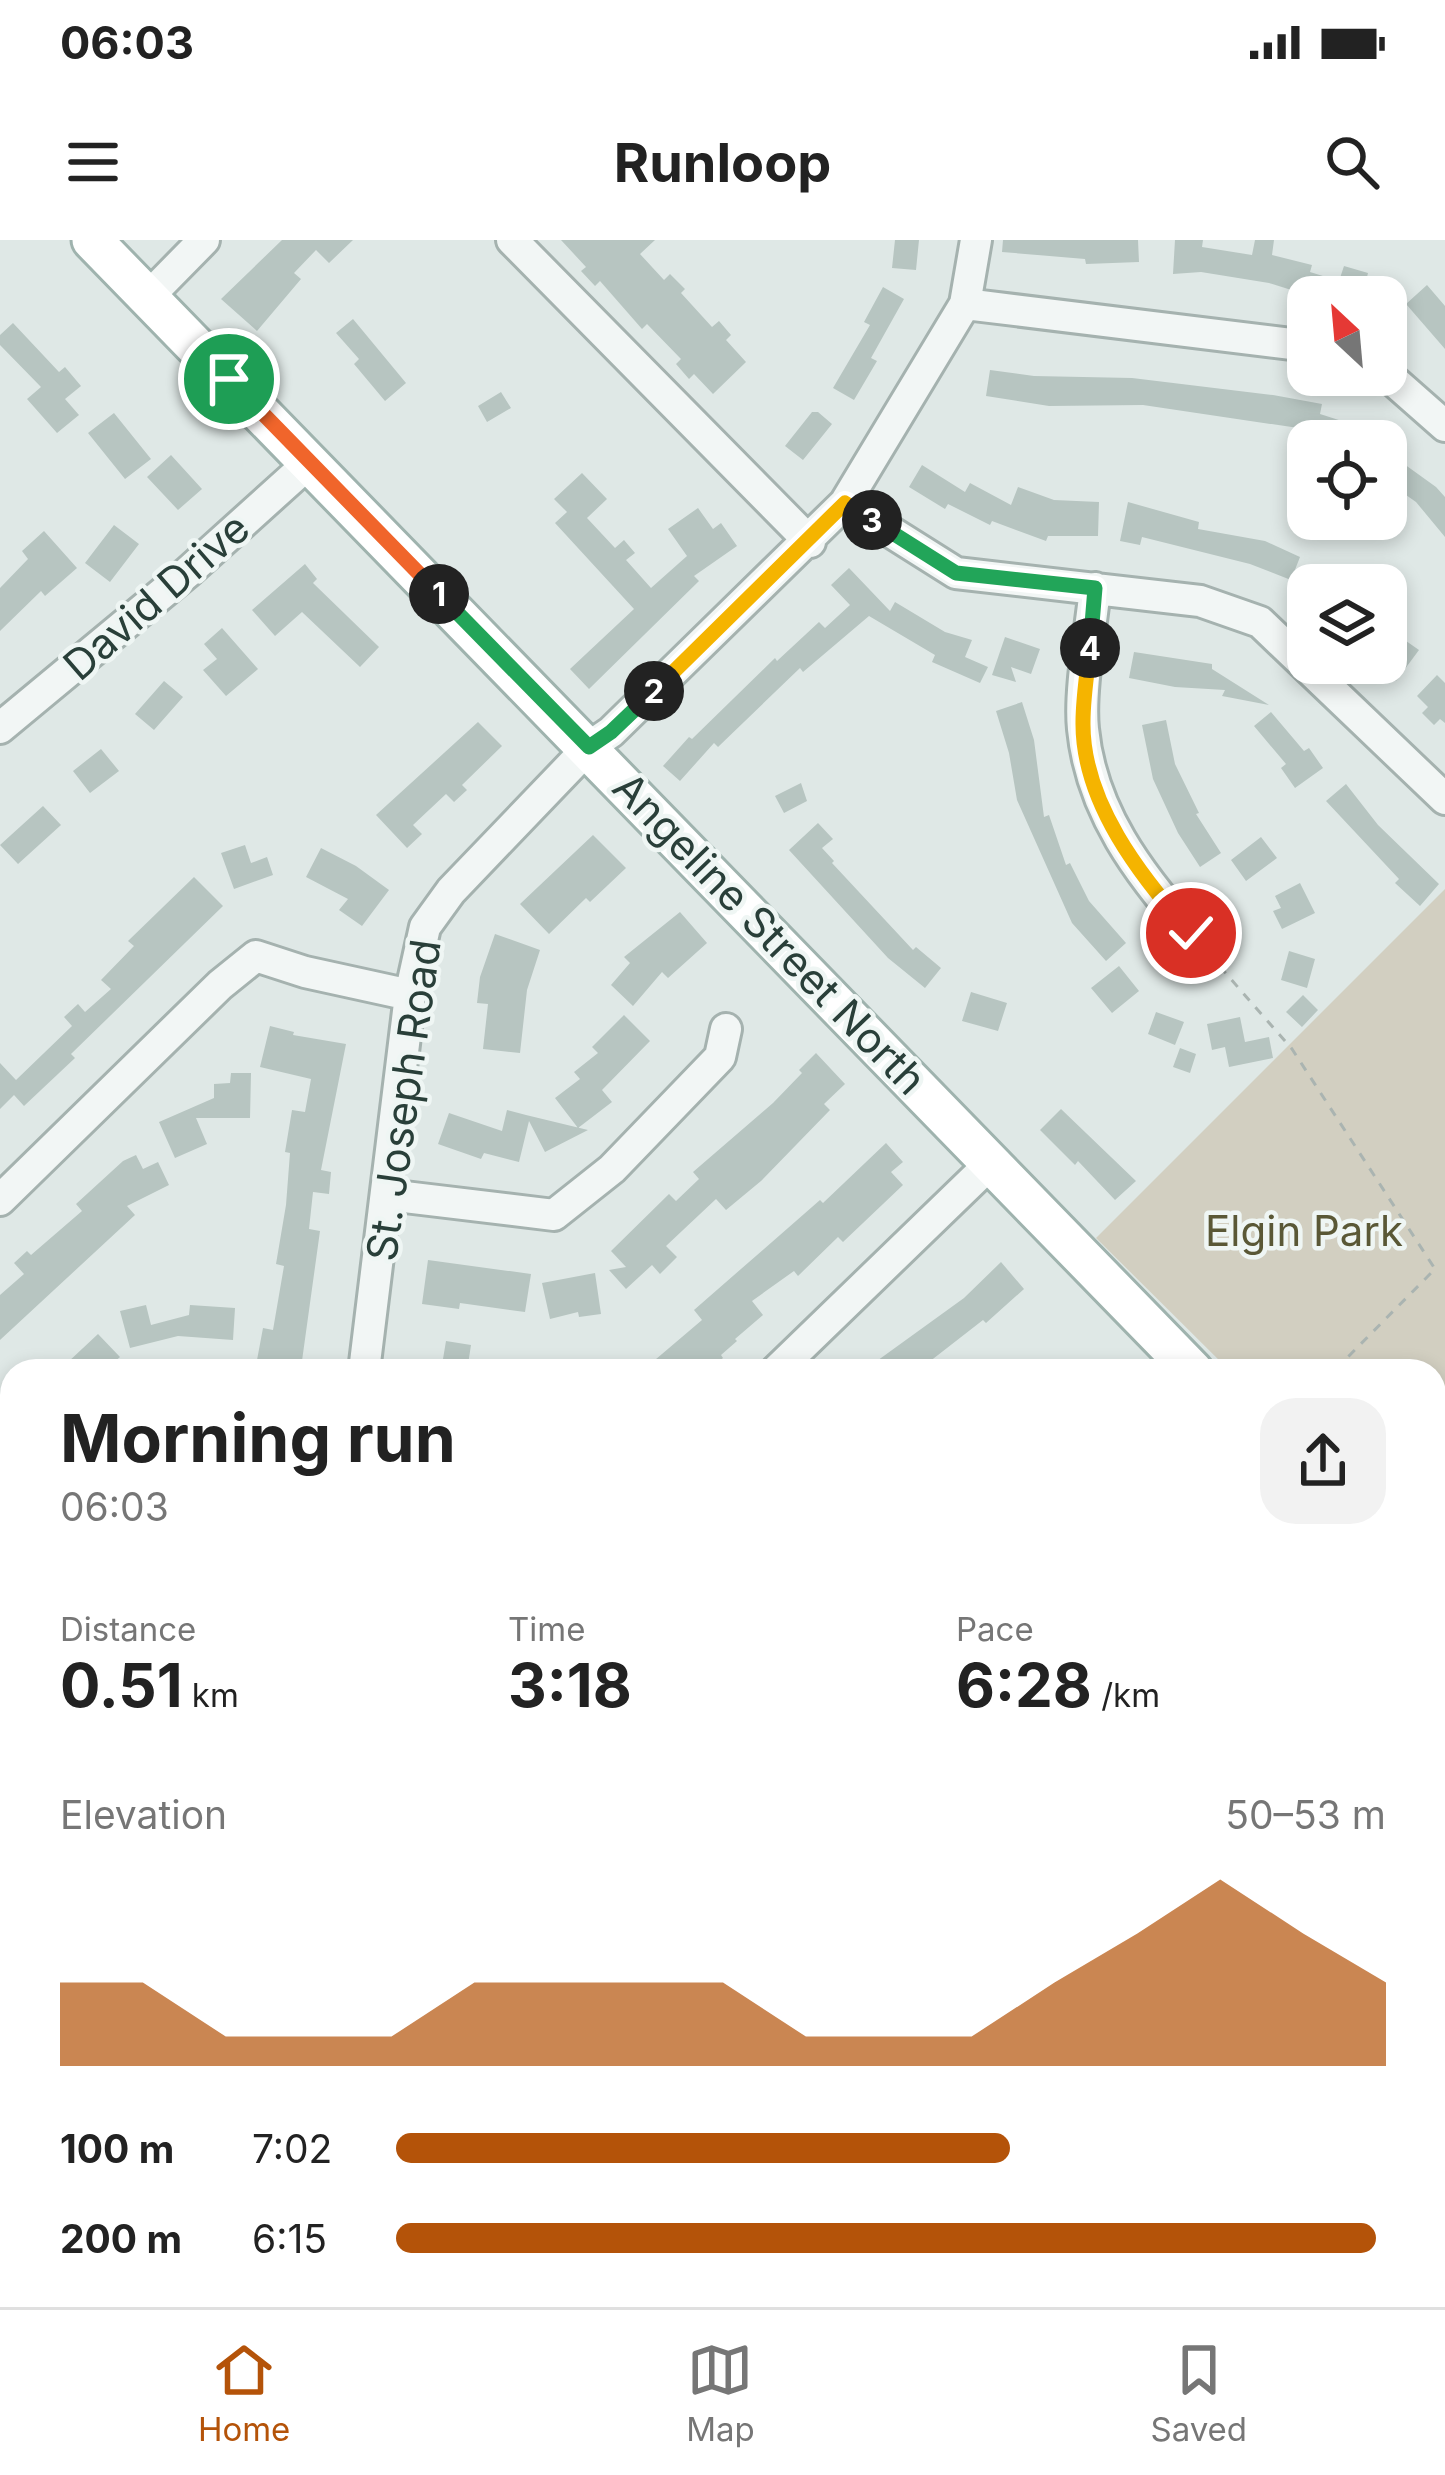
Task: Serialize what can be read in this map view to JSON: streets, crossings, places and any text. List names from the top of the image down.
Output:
{
  "streets": {
    "main road": ["Angeline Street North"],
    "street": ["David Drive", "St. Joseph Road"]
  },
  "crossings": [
    ["David Drive", "Angeline Street North"],
    ["Angeline Street North", "St. Joseph Road"]
  ],
  "parks": ["Elgin Park"],
  "north": "top left",
  "page": {
    "status": "06:03",
    "header": "Runloop",
    "pins": [
      "3",
      "1",
      "4",
      "2"
    ],
    "heading": ["Morning run", "06:03"],
    "stats": [
      ["Distance", "0.51 km"],
      ["Time", "3:18"],
      ["Pace", "6:28 /km"]
    ],
    "chart": ["Elevation", "50–53 m"],
    "list": [
      {
        "name": "100 m",
        "note": "7:02"
      },
      {
        "name": "200 m",
        "note": "6:15"
      }
    ],
    "tabs": ["Home", "Map", "Saved"]
  }
}
